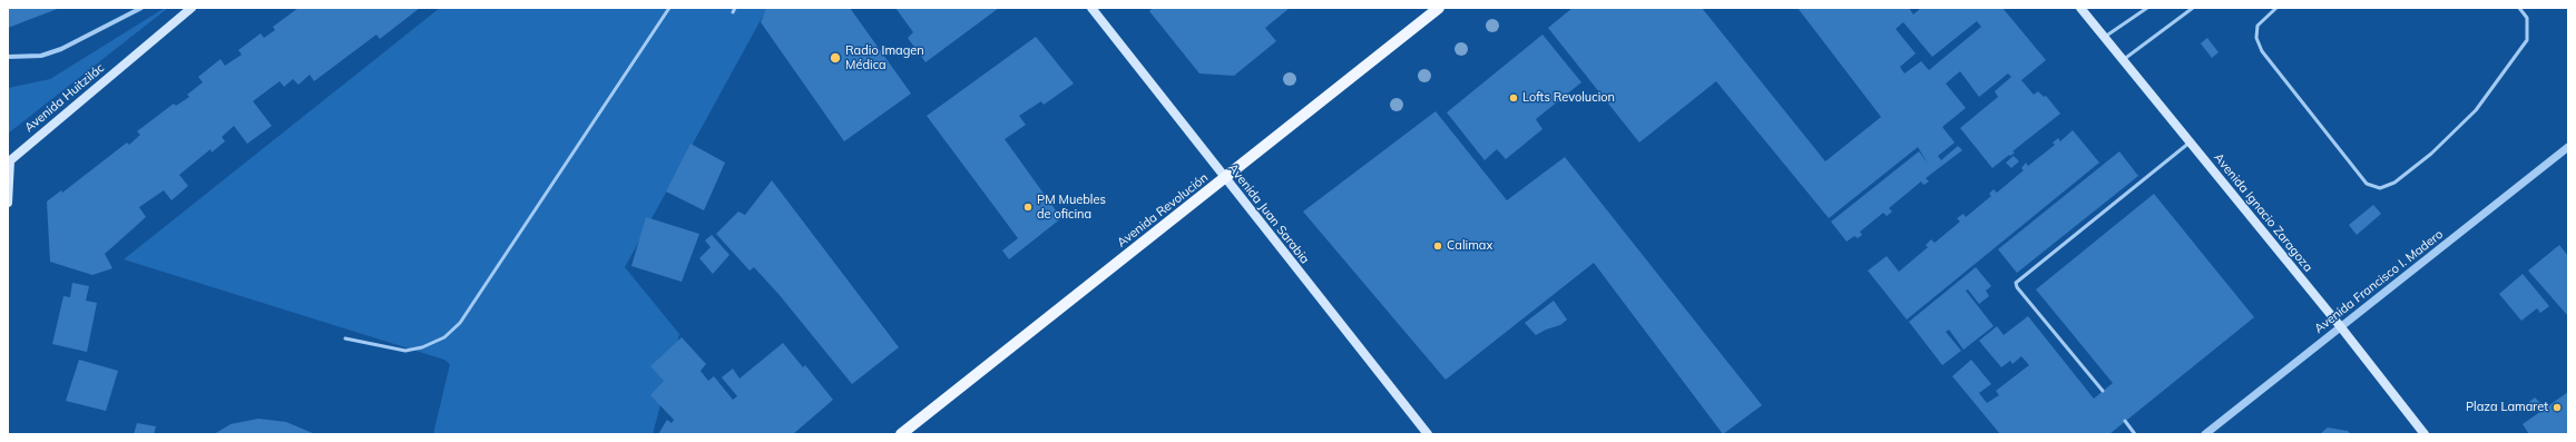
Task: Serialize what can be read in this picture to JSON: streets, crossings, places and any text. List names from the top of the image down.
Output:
{
  "streets": {
    "main road": [
      "Avenida Huitzilác",
      "Avenida Revolución",
      "Avenida Ignacio Zaragoza",
      "Avenida Juan Sarabia"
    ],
    "street": ["Avenida Francisco I. Madero"]
  },
  "crossings": [
    ["Avenida Revolución", "Avenida Juan Sarabia"],
    ["Avenida Ignacio Zaragoza", "Avenida Francisco I. Madero"]
  ],
  "places": [
    "Radio Imagen Médica",
    "Lofts Revolucion",
    "PM Muebles de oficina",
    "Calimax",
    "Plaza Lamaret"
  ]
}
